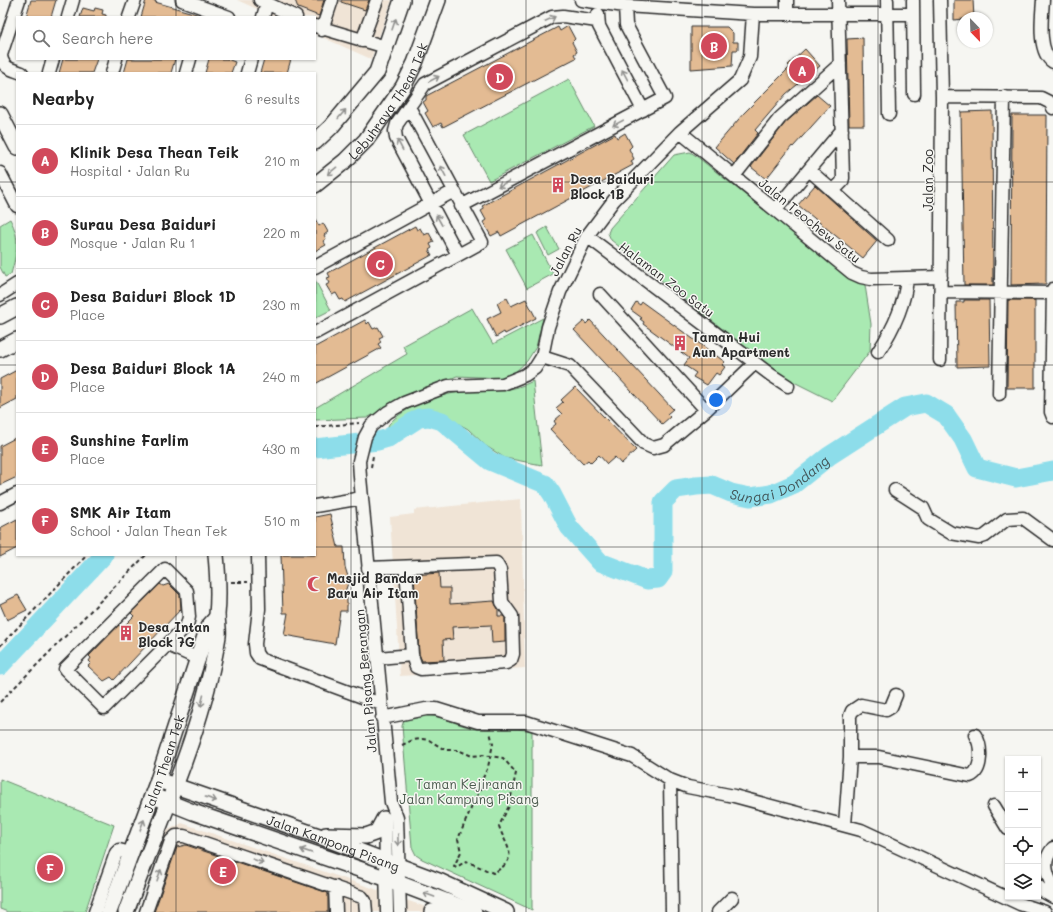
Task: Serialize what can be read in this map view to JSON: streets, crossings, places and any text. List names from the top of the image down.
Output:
{
  "streets": {
    "main road": ["Lebuhraya Thean Tek", "Jalan Thean Tek", "Jalan Kampong Pisang"],
    "street": [
      "Jalan Zoo",
      "Jalan Teochew Satu",
      "Jalan Ru",
      "Halaman Zoo Satu",
      "Jalan Pisang Berangan"
    ]
  },
  "crossings": [
    ["Jalan Zoo", "Jalan Teochew Satu"],
    ["Jalan Teochew Satu", "Jalan Ru"],
    ["Jalan Ru", "Halaman Zoo Satu"],
    ["Jalan Ru", "Jalan Pisang Berangan"],
    ["Jalan Pisang Berangan", "Jalan Kampong Pisang"],
    ["Jalan Thean Tek", "Jalan Kampong Pisang"]
  ],
  "water": ["Sungai Dondang"],
  "parks": ["Taman Kejiranan Jalan Kampung Pisang"],
  "places": {
    "building": ["Desa Baiduri Block 1B", "Taman Hui Aun Apartment", "Desa Intan Block 7G"],
    "mosque": ["Masjid Bandar Baru Air Itam"]
  },
  "north": "bottom right",
  "page": {
    "search": "Search here",
    "pins": [
      "B",
      "A",
      "D",
      "C",
      "F",
      "E"
    ],
    "heading": ["Nearby", "6 results"],
    "list": [
      {
        "mark": "A",
        "name": "Klinik Desa Thean Teik",
        "note": "Hospital · Jalan Ru",
        "value": "210 m"
      },
      {
        "mark": "B",
        "name": "Surau Desa Baiduri",
        "note": "Mosque · Jalan Ru 1",
        "value": "220 m"
      },
      {
        "mark": "C",
        "name": "Desa Baiduri Block 1D",
        "note": "Place",
        "value": "230 m"
      },
      {
        "mark": "D",
        "name": "Desa Baiduri Block 1A",
        "note": "Place",
        "value": "240 m"
      },
      {
        "mark": "E",
        "name": "Sunshine Farlim",
        "note": "Place",
        "value": "430 m"
      },
      {
        "mark": "F",
        "name": "SMK Air Itam",
        "note": "School · Jalan Thean Tek",
        "value": "510 m"
      }
    ],
    "map_buttons": ["+", "−"]
  }
}
